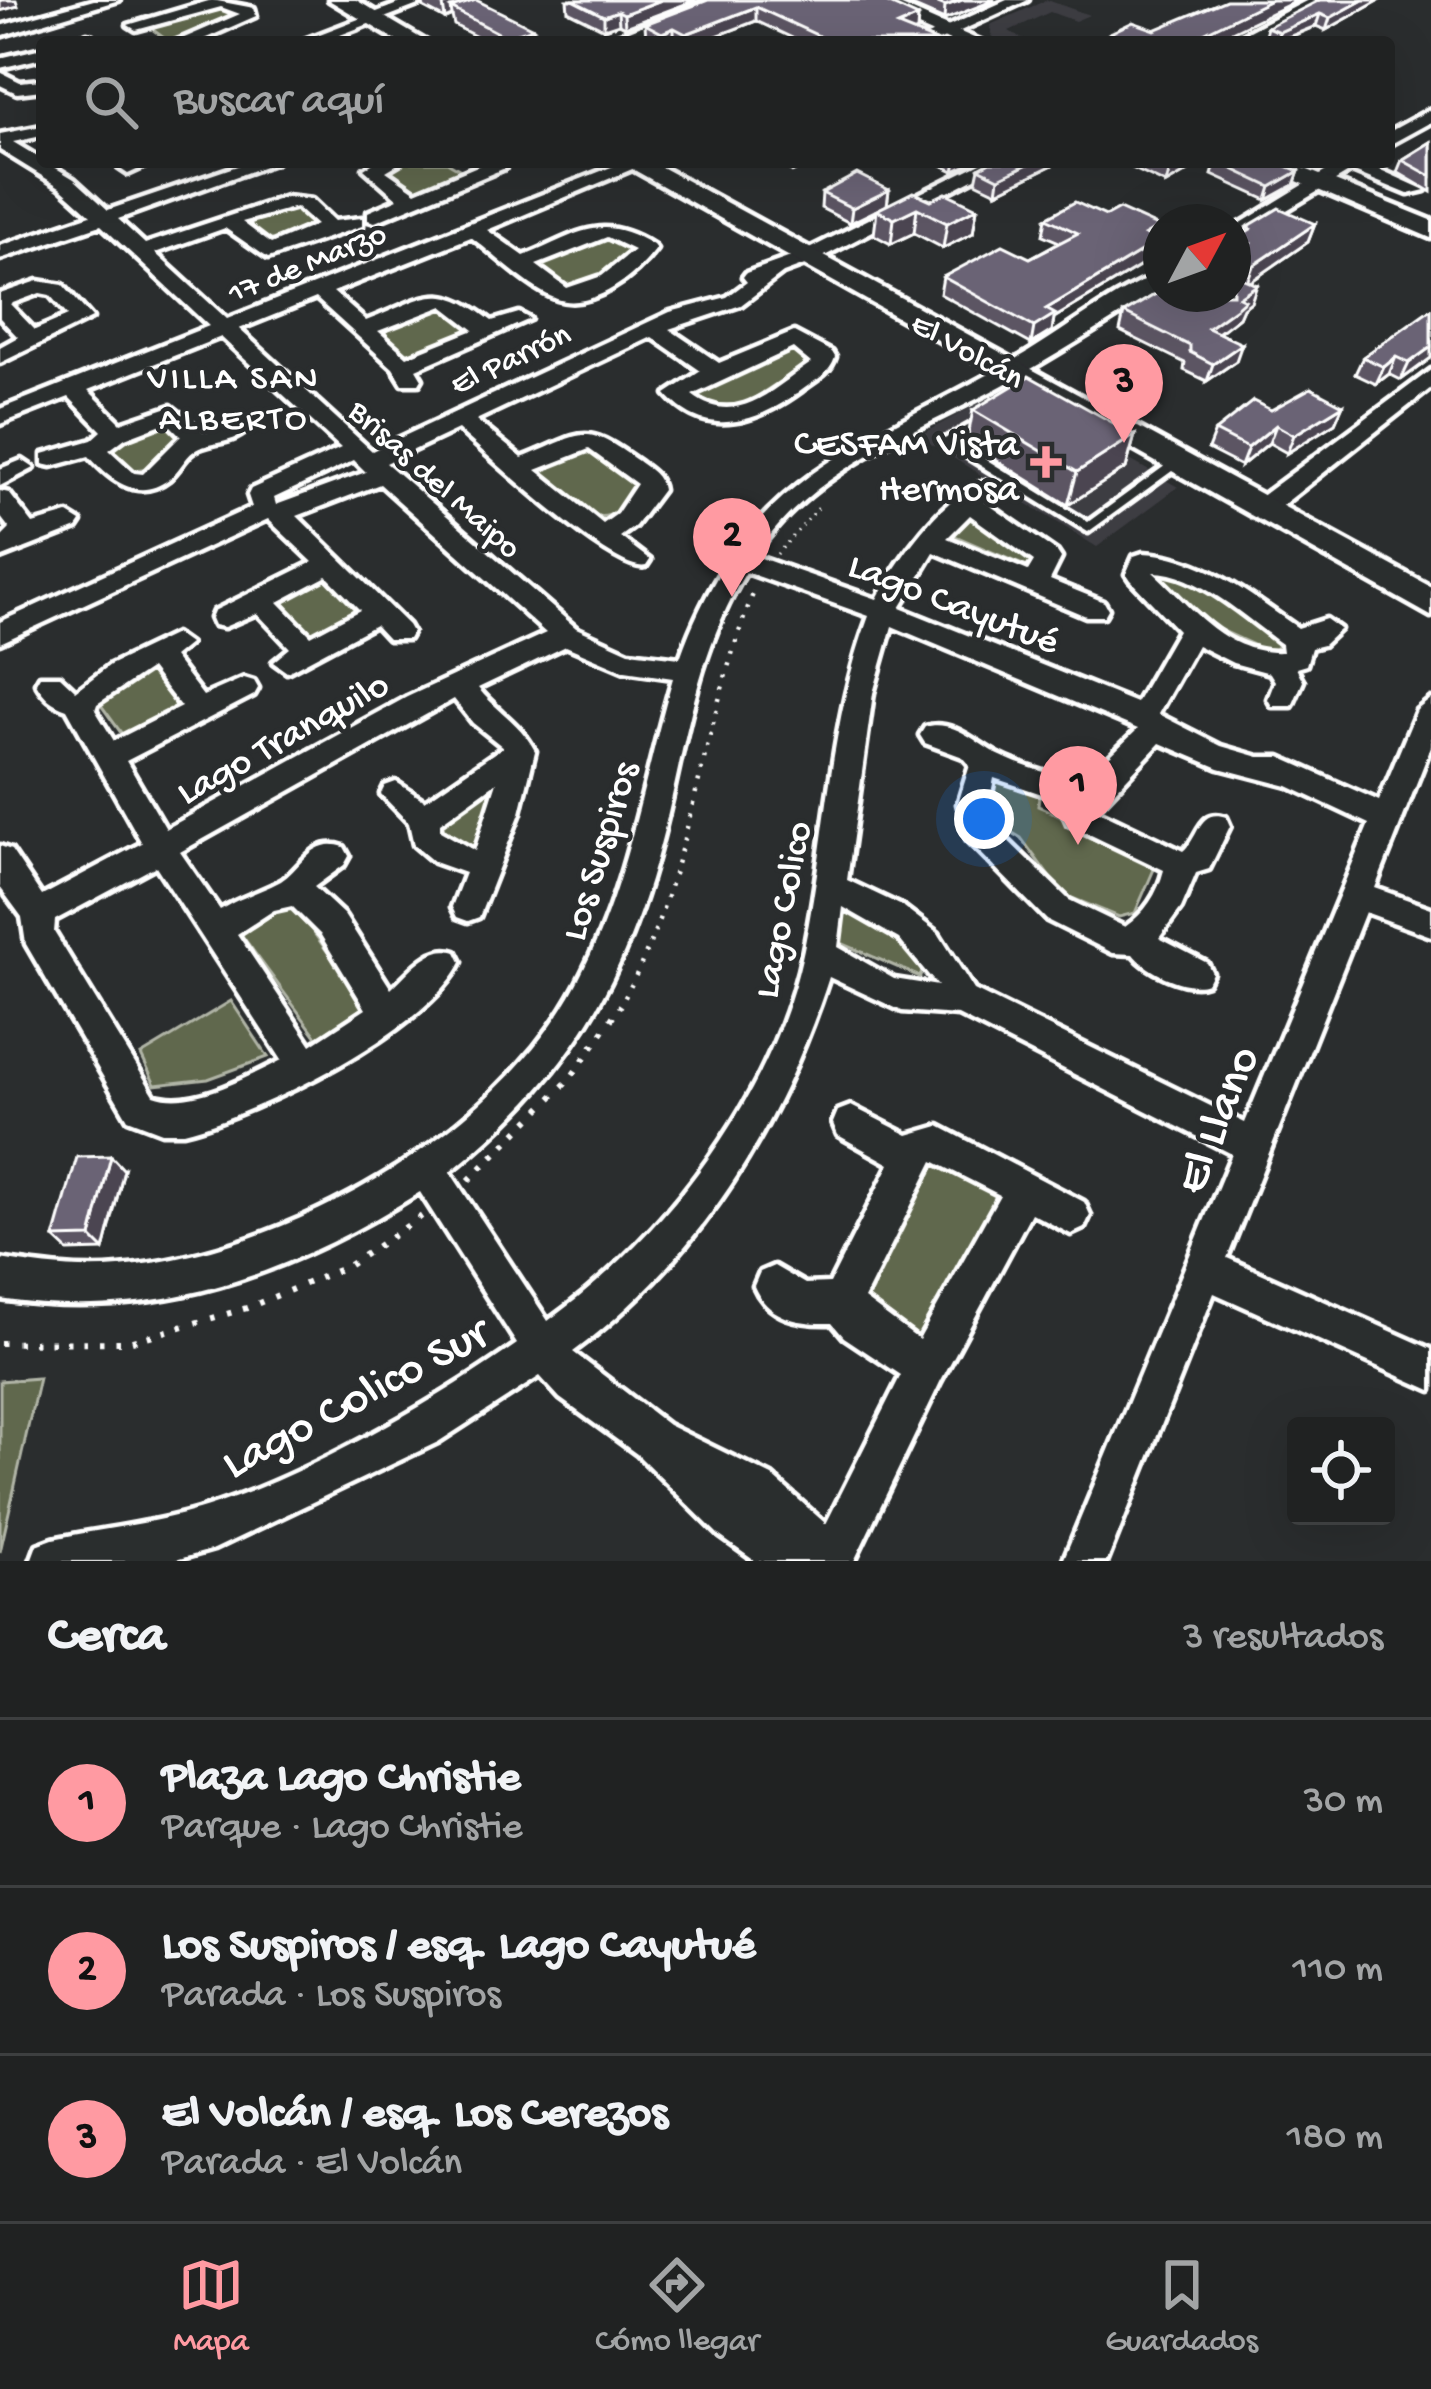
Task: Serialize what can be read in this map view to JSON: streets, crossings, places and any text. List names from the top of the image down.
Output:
{
  "streets": {
    "street": [
      "17 de Marzo",
      "El Volcán",
      "El Parrón",
      "Brisas del Maipo",
      "Lago Cayutué",
      "Lago Tranquilo",
      "Los Suspiros",
      "Lago Colico",
      "El Llano",
      "Lago Colico Sur"
    ]
  },
  "crossings": [
    ["17 de Marzo", "Brisas del Maipo"],
    ["El Volcán", "El Parrón"],
    ["El Volcán", "Los Suspiros"],
    ["El Parrón", "Brisas del Maipo"],
    ["Brisas del Maipo", "Lago Tranquilo"],
    ["Brisas del Maipo", "Los Suspiros"],
    ["Lago Cayutué", "Los Suspiros"],
    ["Lago Cayutué", "Lago Colico"],
    ["Lago Cayutué", "El Llano"],
    ["Lago Colico", "Lago Colico Sur"]
  ],
  "districts": ["VILLA SAN ALBERTO"],
  "places": {
    "health": ["CESFAM Vista Hermosa"]
  },
  "north": "top right",
  "page": {
    "search": "Buscar aquí",
    "pins": ["3", "2", "1"],
    "heading": ["Cerca", "3 resultados"],
    "list": [
      {
        "mark": "1",
        "name": "Plaza Lago Christie",
        "note": "Parque · Lago Christie",
        "value": "30 m"
      },
      {
        "mark": "2",
        "name": "Los Suspiros / esq. Lago Cayutué",
        "note": "Parada · Los Suspiros",
        "value": "110 m"
      },
      {
        "mark": "3",
        "name": "El Volcán / esq. Los Cerezos",
        "note": "Parada · El Volcán",
        "value": "180 m"
      }
    ],
    "nav": ["Mapa", "Cómo llegar", "Guardados"]
  }
}
